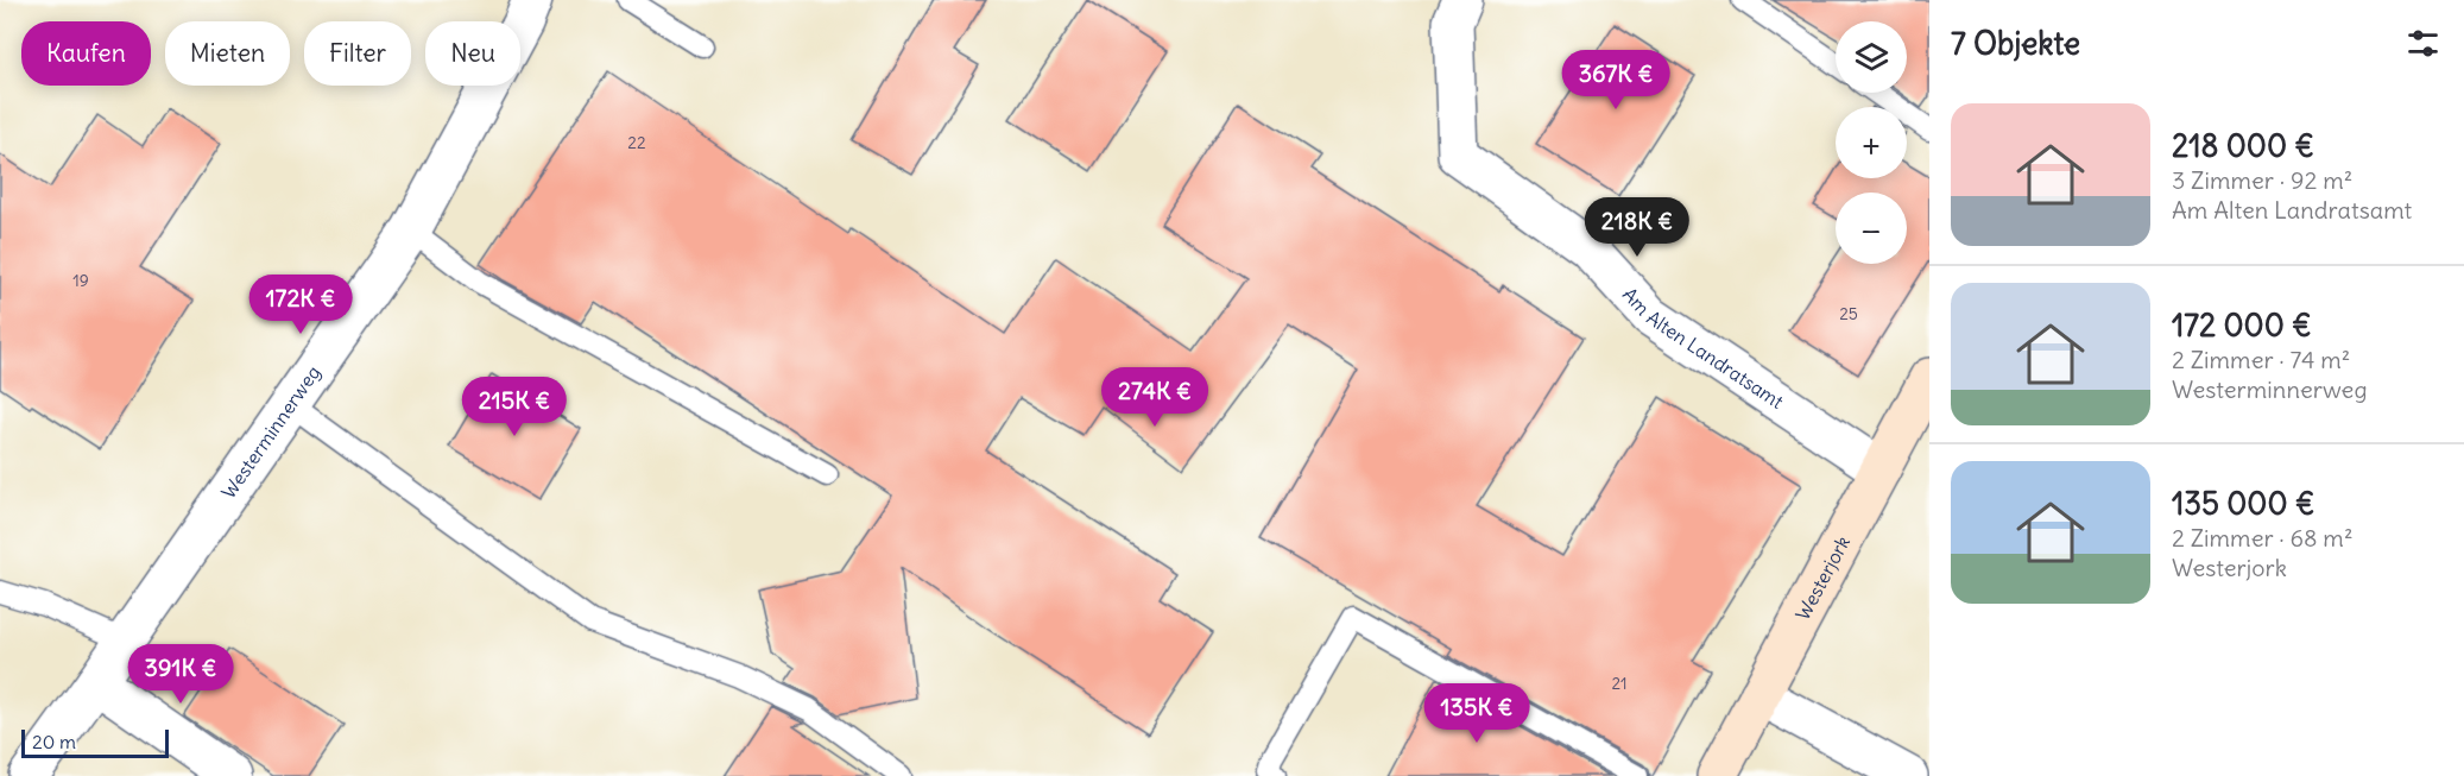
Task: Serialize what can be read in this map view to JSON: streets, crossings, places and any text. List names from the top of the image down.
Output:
{
  "streets": {
    "main road": ["Westerjork"],
    "street": ["Am Alten Landratsamt", "Westerminnerweg"]
  },
  "crossings": [
    ["Am Alten Landratsamt", "Westerjork"]
  ],
  "house_numbers": [
    "22",
    "19",
    "25",
    "21"
  ],
  "scale_bar": "20 m",
  "page": {
    "heading": "7 Objekte",
    "map_buttons": ["+", "−"],
    "chip": [
      "Kaufen",
      "Mieten",
      "Filter",
      "Neu"
    ],
    "price": [
      "367K €",
      "218K €",
      "172K €",
      "274K €",
      "215K €",
      "391K €",
      "135K €"
    ],
    "list": [
      {
        "name": "218 000 €",
        "note": "3 Zimmer · 92 m² · Am Alten Landratsamt"
      },
      {
        "name": "172 000 €",
        "note": "2 Zimmer · 74 m² · Westerminnerweg"
      },
      {
        "name": "135 000 €",
        "note": "2 Zimmer · 68 m² · Westerjork"
      }
    ],
    "scale": "20 m"
  }
}
